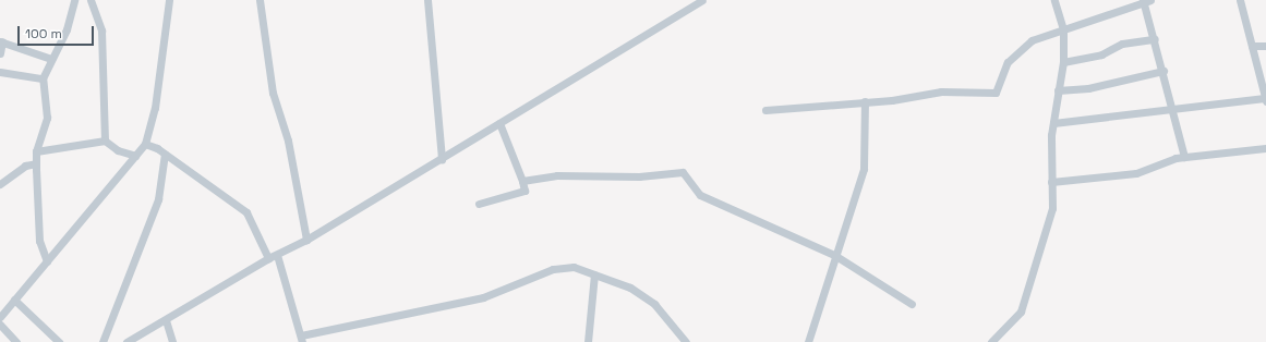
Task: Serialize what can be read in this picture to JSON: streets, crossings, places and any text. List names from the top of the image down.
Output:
{
  "scale_bar": "100 m"
}
